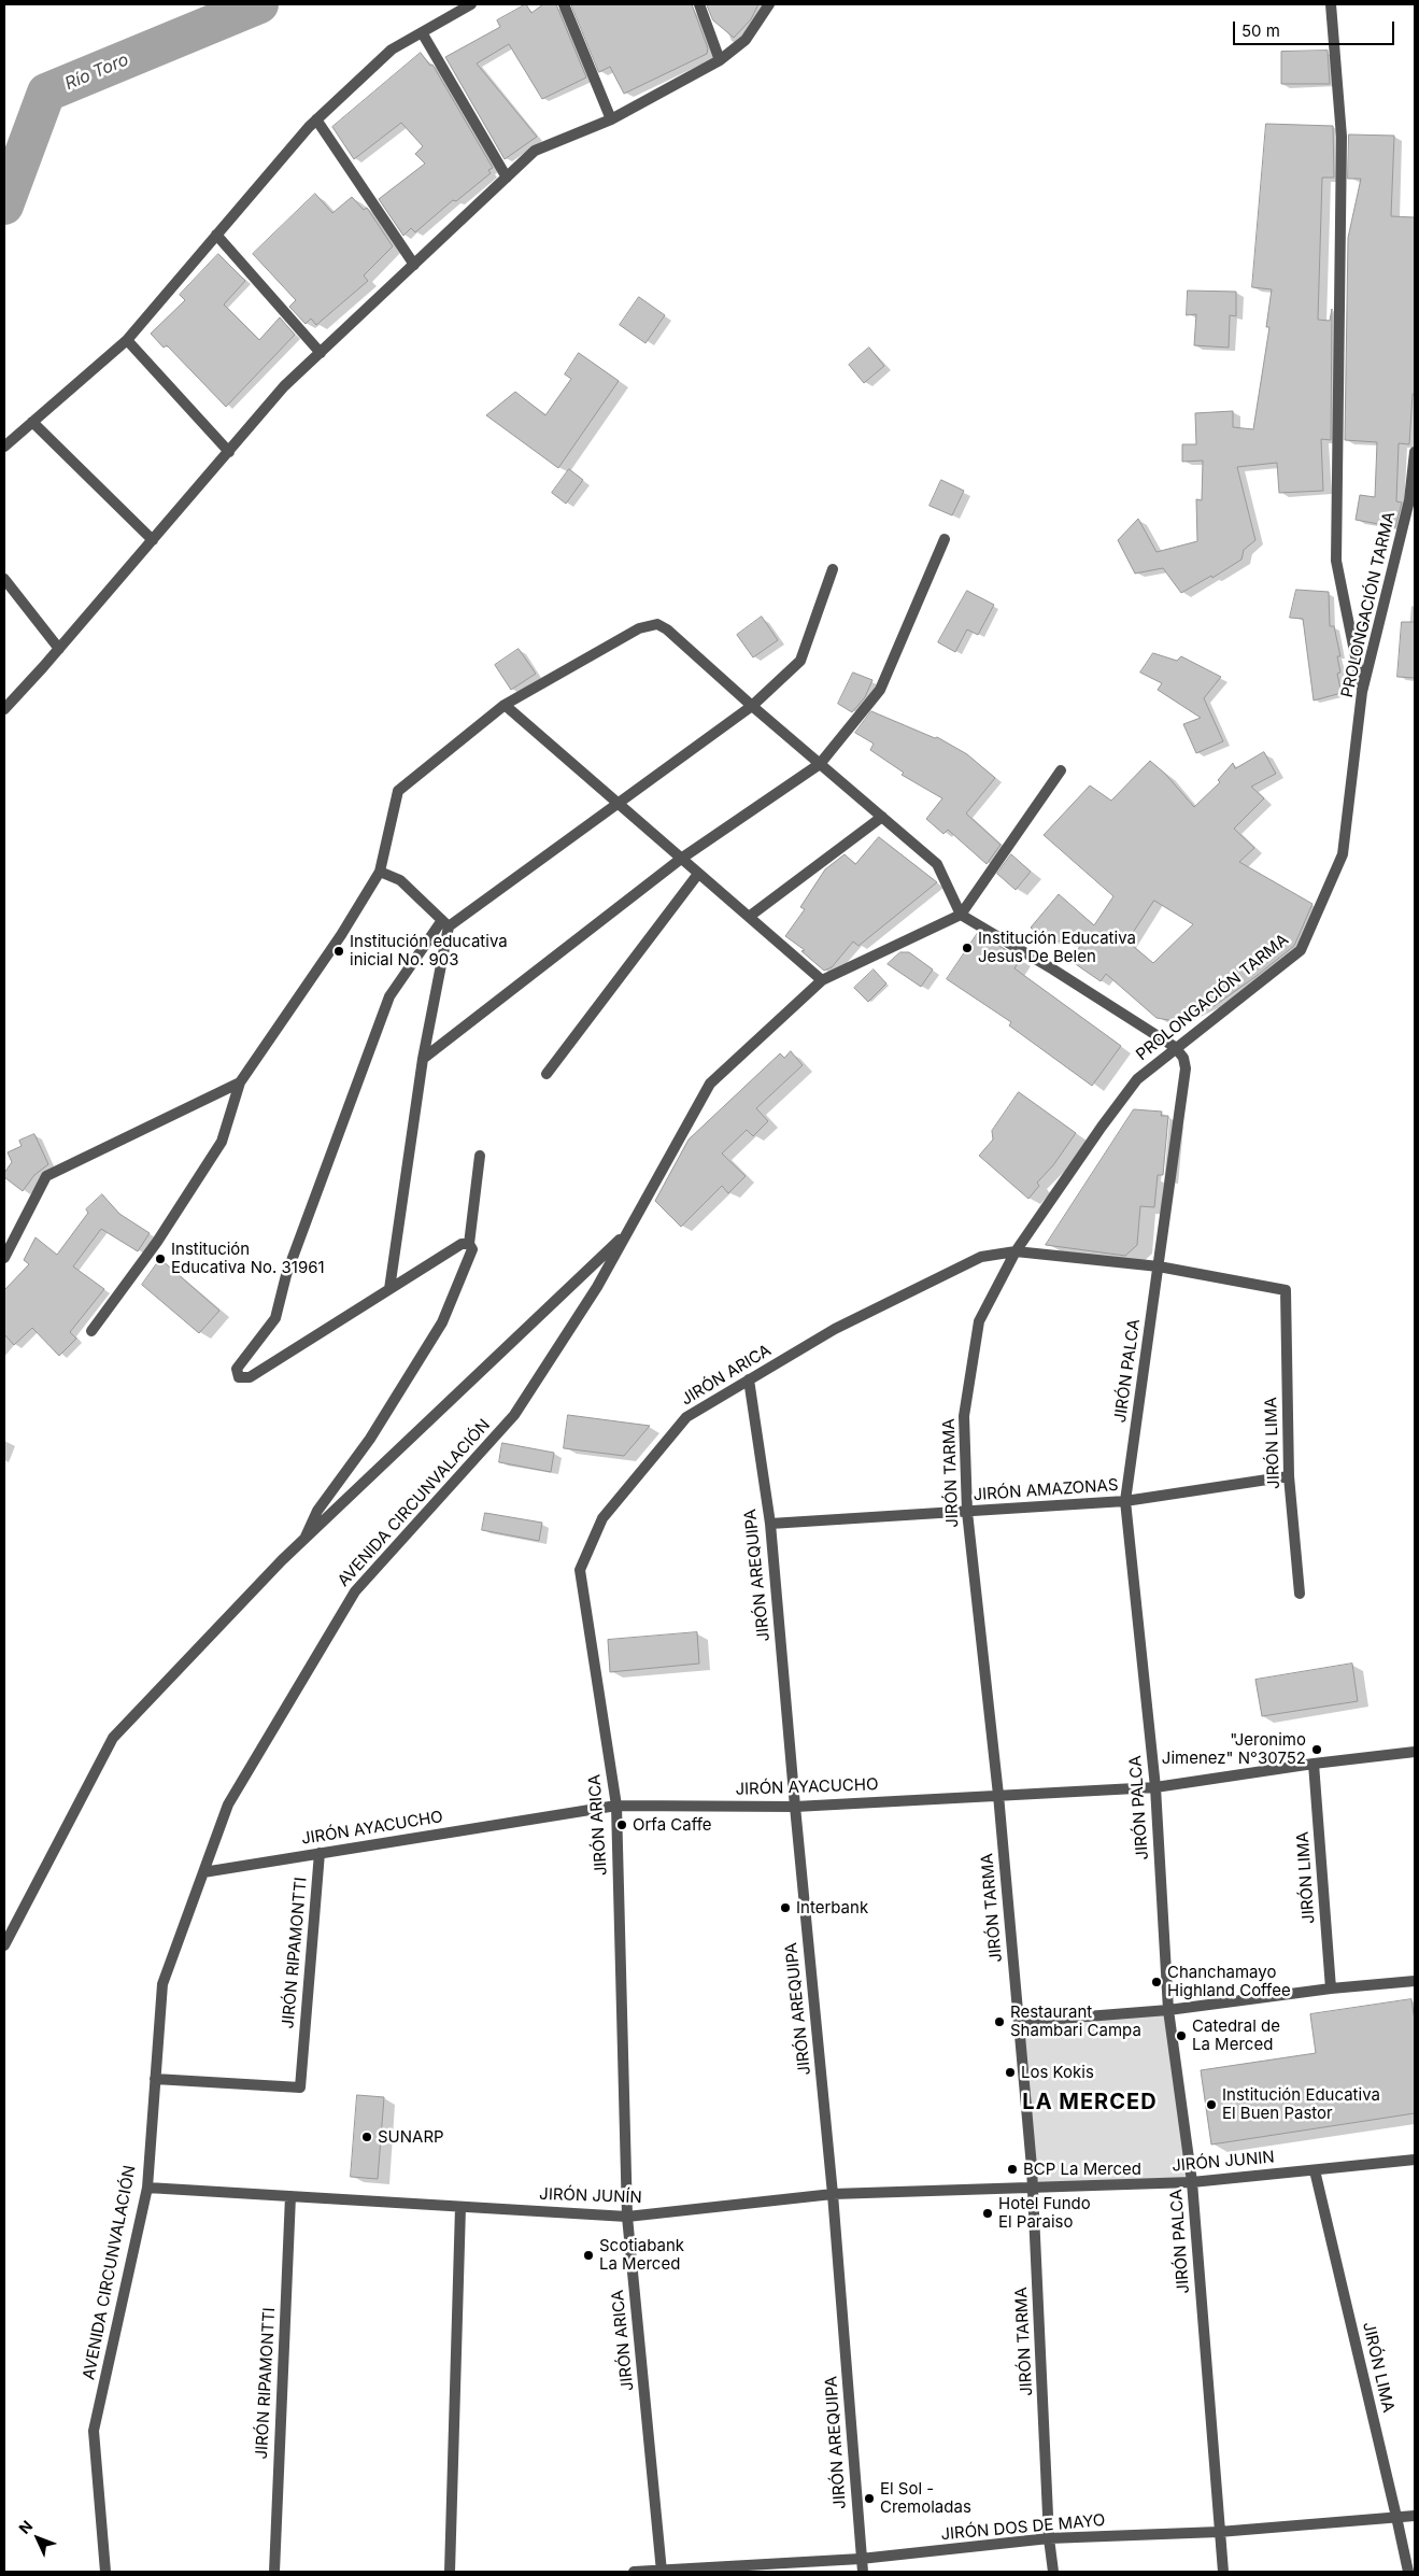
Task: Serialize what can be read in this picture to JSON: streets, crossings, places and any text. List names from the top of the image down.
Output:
{
  "streets": {
    "street": [
      "PROLONGACIÓN TARMA",
      "JIRÓN PALCA",
      "JIRÓN ARICA",
      "JIRÓN LIMA",
      "JIRÓN TARMA",
      "JIRÓN AMAZONAS",
      "AVENIDA CIRCUNVALACIÓN",
      "JIRÓN AREQUIPA",
      "JIRÓN AYACUCHO",
      "JIRÓN RIPAMONTTI",
      "JIRÓN JUNIN",
      "JIRÓN JUNÍN",
      "JIRÓN DOS DE MAYO"
    ]
  },
  "crossings": [
    ["PROLONGACIÓN TARMA", "JIRÓN PALCA"],
    ["PROLONGACIÓN TARMA", "JIRÓN ARICA"],
    ["PROLONGACIÓN TARMA", "JIRÓN TARMA"],
    ["JIRÓN PALCA", "JIRÓN ARICA"],
    ["JIRÓN PALCA", "JIRÓN AMAZONAS"],
    ["JIRÓN PALCA", "JIRÓN AYACUCHO"],
    ["JIRÓN PALCA", "JIRÓN JUNIN"],
    ["JIRÓN PALCA", "JIRÓN DOS DE MAYO"],
    ["JIRÓN ARICA", "JIRÓN LIMA"],
    ["JIRÓN ARICA", "JIRÓN TARMA"],
    ["JIRÓN ARICA", "JIRÓN AREQUIPA"],
    ["JIRÓN ARICA", "JIRÓN AYACUCHO"],
    ["JIRÓN ARICA", "JIRÓN JUNÍN"],
    ["JIRÓN ARICA", "JIRÓN DOS DE MAYO"],
    ["JIRÓN LIMA", "JIRÓN AMAZONAS"],
    ["JIRÓN LIMA", "JIRÓN AYACUCHO"],
    ["JIRÓN LIMA", "JIRÓN JUNIN"],
    ["JIRÓN LIMA", "JIRÓN DOS DE MAYO"],
    ["JIRÓN TARMA", "JIRÓN AMAZONAS"],
    ["JIRÓN TARMA", "JIRÓN AYACUCHO"],
    ["JIRÓN TARMA", "JIRÓN JUNIN"],
    ["JIRÓN TARMA", "JIRÓN JUNÍN"],
    ["JIRÓN TARMA", "JIRÓN DOS DE MAYO"],
    ["JIRÓN AMAZONAS", "JIRÓN AREQUIPA"],
    ["AVENIDA CIRCUNVALACIÓN", "JIRÓN AYACUCHO"],
    ["AVENIDA CIRCUNVALACIÓN", "JIRÓN RIPAMONTTI"],
    ["AVENIDA CIRCUNVALACIÓN", "JIRÓN JUNÍN"],
    ["JIRÓN AREQUIPA", "JIRÓN AYACUCHO"],
    ["JIRÓN AREQUIPA", "JIRÓN JUNÍN"],
    ["JIRÓN AREQUIPA", "JIRÓN DOS DE MAYO"],
    ["JIRÓN AYACUCHO", "JIRÓN RIPAMONTTI"],
    ["JIRÓN RIPAMONTTI", "JIRÓN JUNÍN"],
    ["JIRÓN JUNIN", "JIRÓN JUNÍN"]
  ],
  "districts": ["LA MERCED"],
  "water": ["Río Toro"],
  "places": [
    "Institución Educativa Jesus De Belen",
    "Institución educativa inicial No. 903",
    "Institución Educativa No. 31961",
    "\"Jeronimo Jimenez\" N°30752",
    "Orfa Caffe",
    "Interbank",
    "Chanchamayo Highland Coffee",
    "Restaurant Shambari Campa",
    "Catedral de La Merced",
    "Los Kokis",
    "Institución Educativa El Buen Pastor",
    "SUNARP",
    "BCP La Merced",
    "Hotel Fundo El Paraiso",
    "Scotiabank La Merced",
    "El Sol - Cremoladas"
  ],
  "scale_bar": "50 m",
  "north": "top left"
}
